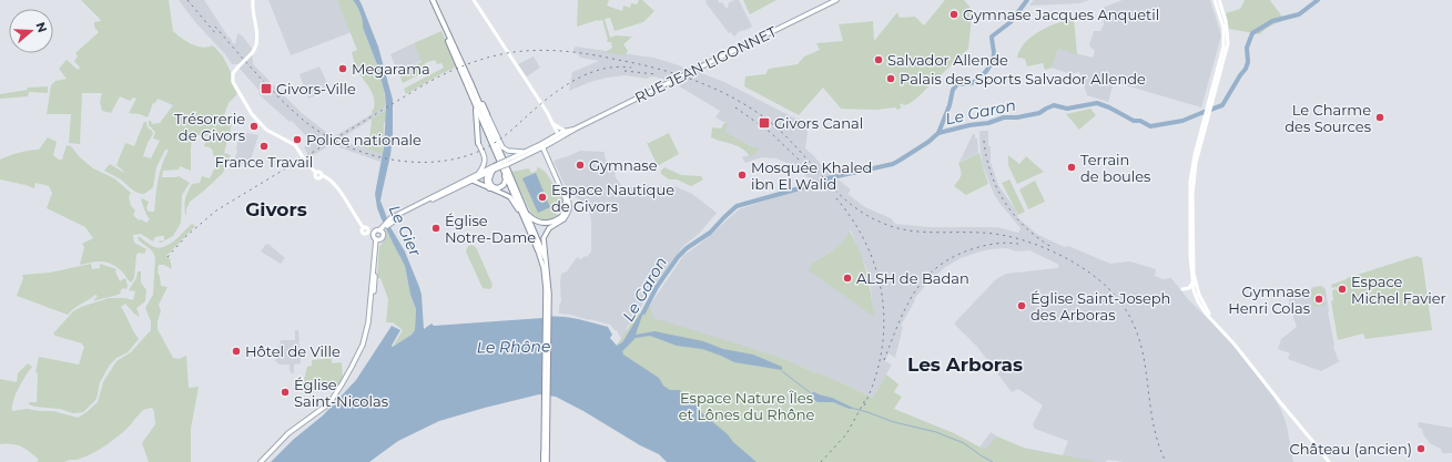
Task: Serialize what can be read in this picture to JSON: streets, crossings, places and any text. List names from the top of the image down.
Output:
{
  "streets": {
    "main road": ["RUE JEAN LIGONNET"]
  },
  "districts": ["Givors", "Les Arboras"],
  "water": ["Le Garon", "Le Gier", "Le Rhône"],
  "parks": ["Espace Nature Îles et Lônes du Rhône"],
  "places": {
    "other": [
      "Gymnase Jacques Anquetil",
      "Salvador Allende",
      "Megarama",
      "Palais des Sports Salvador Allende",
      "Le Charme des Sources",
      "Trésorerie de Givors",
      "Police nationale",
      "France Travail",
      "Gymnase",
      "Terrain de boules",
      "Mosquée Khaled ibn El Walid",
      "Espace Nautique de Givors",
      "Église Notre-Dame",
      "ALSH de Badan",
      "Espace Michel Favier",
      "Gymnase Henri Colas",
      "Église Saint-Joseph des Arboras",
      "Hôtel de Ville",
      "Église Saint-Nicolas",
      "Château (ancien)"
    ],
    "transit": ["Givors-Ville", "Givors Canal"]
  },
  "north": "right"
}
